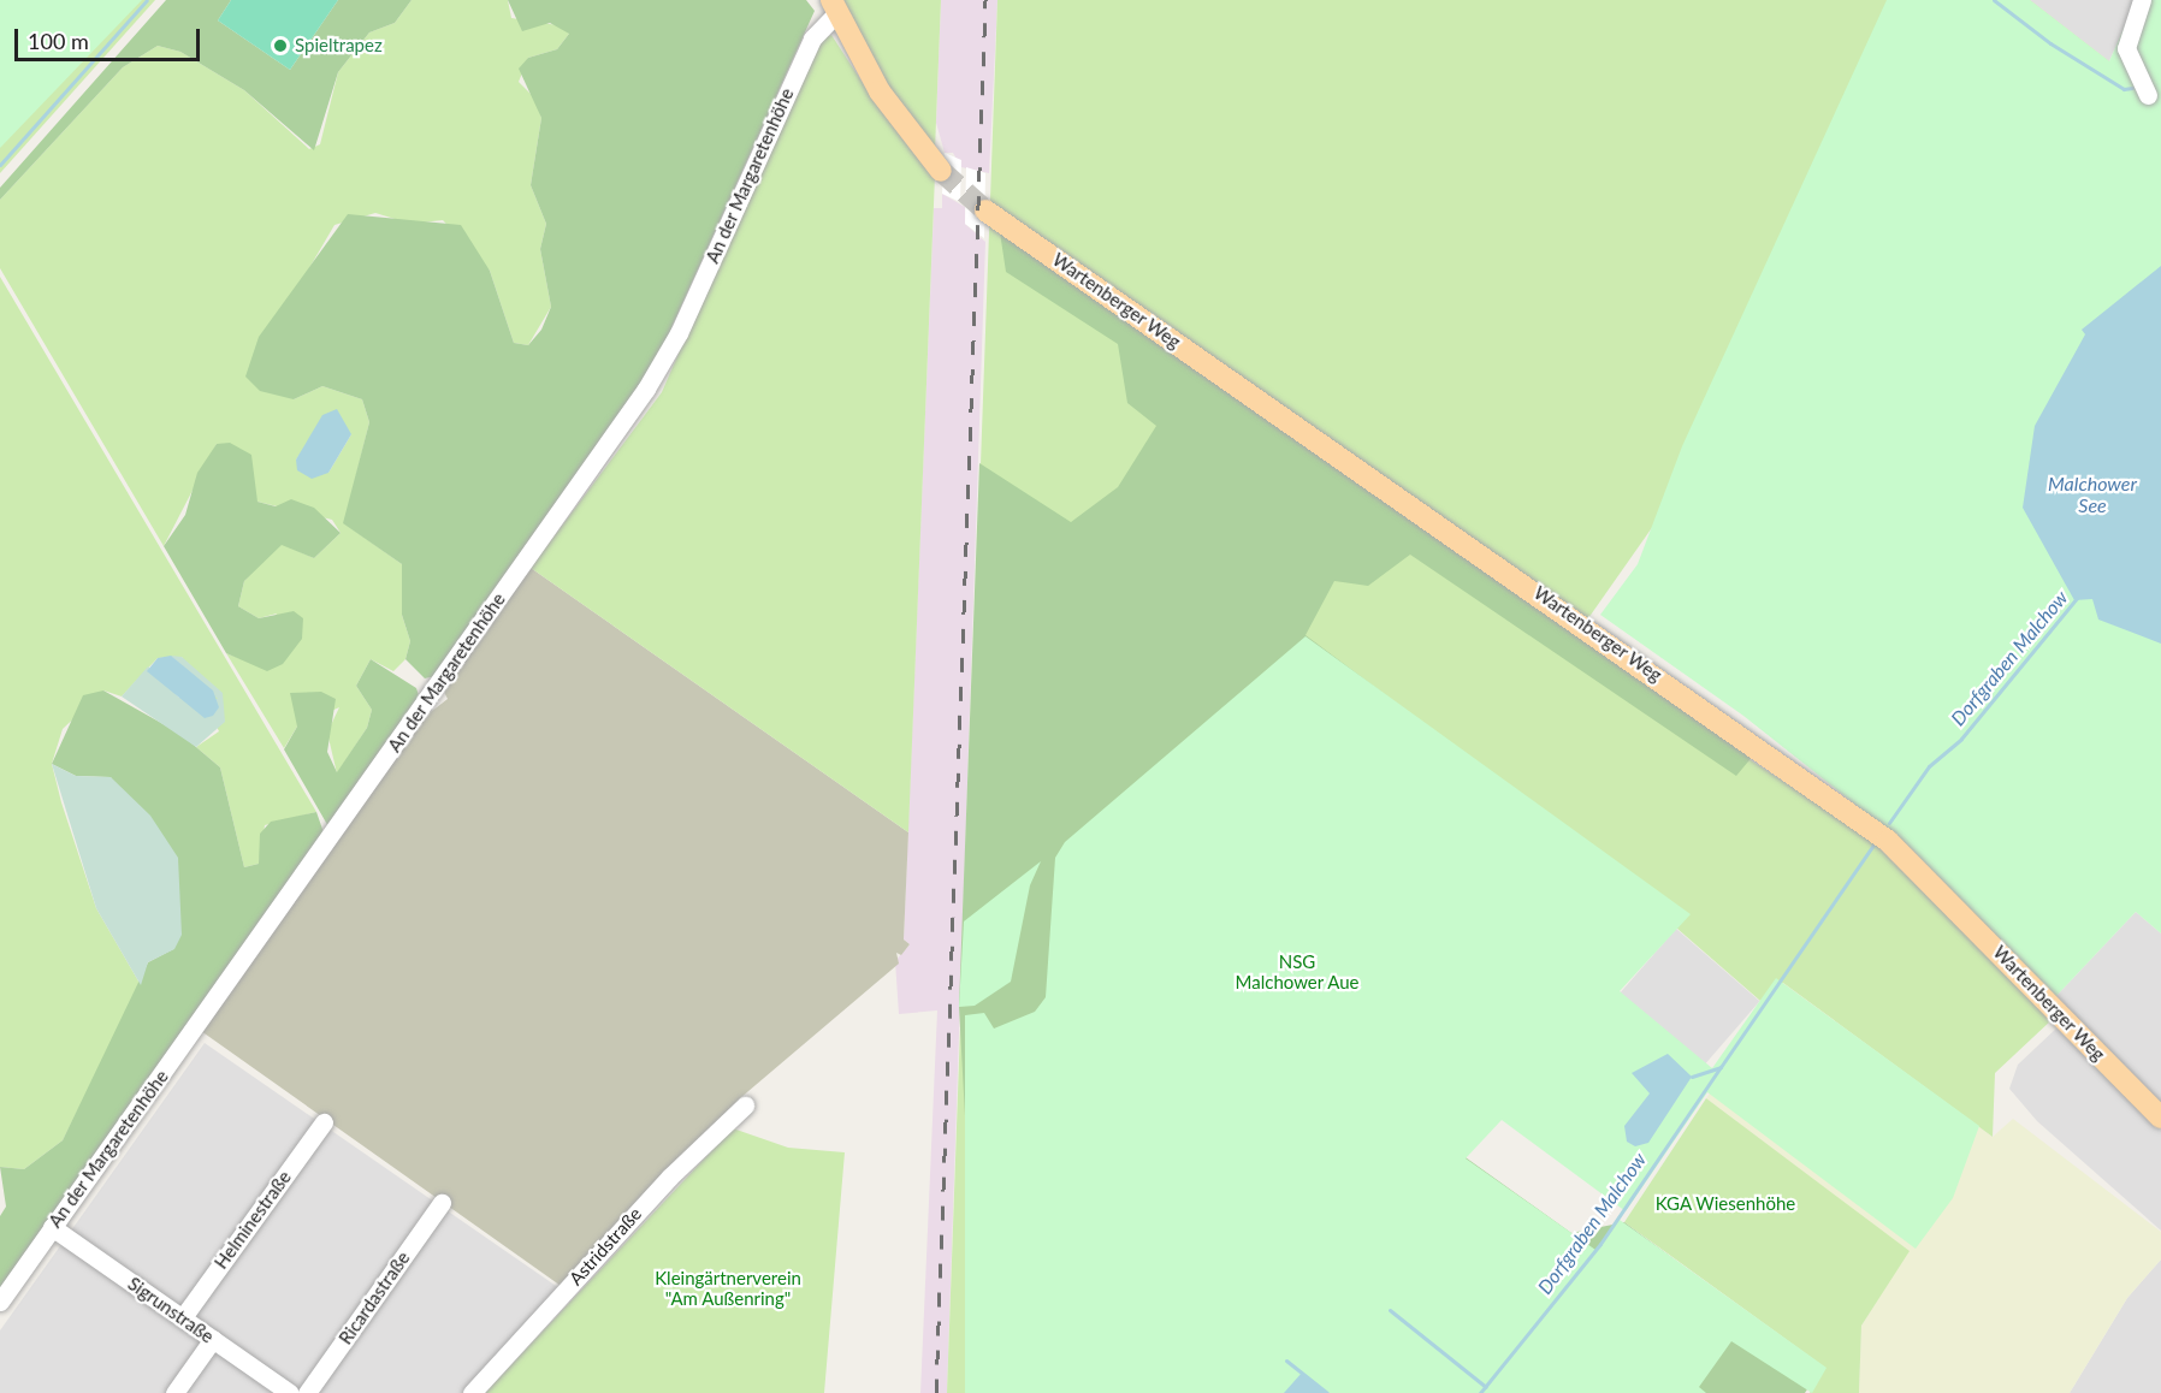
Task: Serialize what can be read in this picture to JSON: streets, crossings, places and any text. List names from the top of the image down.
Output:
{
  "streets": {
    "main road": ["Wartenberger Weg"],
    "street": [
      "An der Margaretenhöhe",
      "Helminestraße",
      "Astridstraße",
      "Ricardastraße",
      "Sigrunstraße"
    ]
  },
  "crossings": [
    ["An der Margaretenhöhe", "Sigrunstraße"],
    ["Helminestraße", "Sigrunstraße"]
  ],
  "water": ["Malchower See", "Dorfgraben Malchow"],
  "parks": ["NSG Malchower Aue", "KGA Wiesenhöhe", "Kleingärtnerverein \"Am Außenring\""],
  "places": ["Spieltrapez"],
  "scale_bar": "100 m"
}
